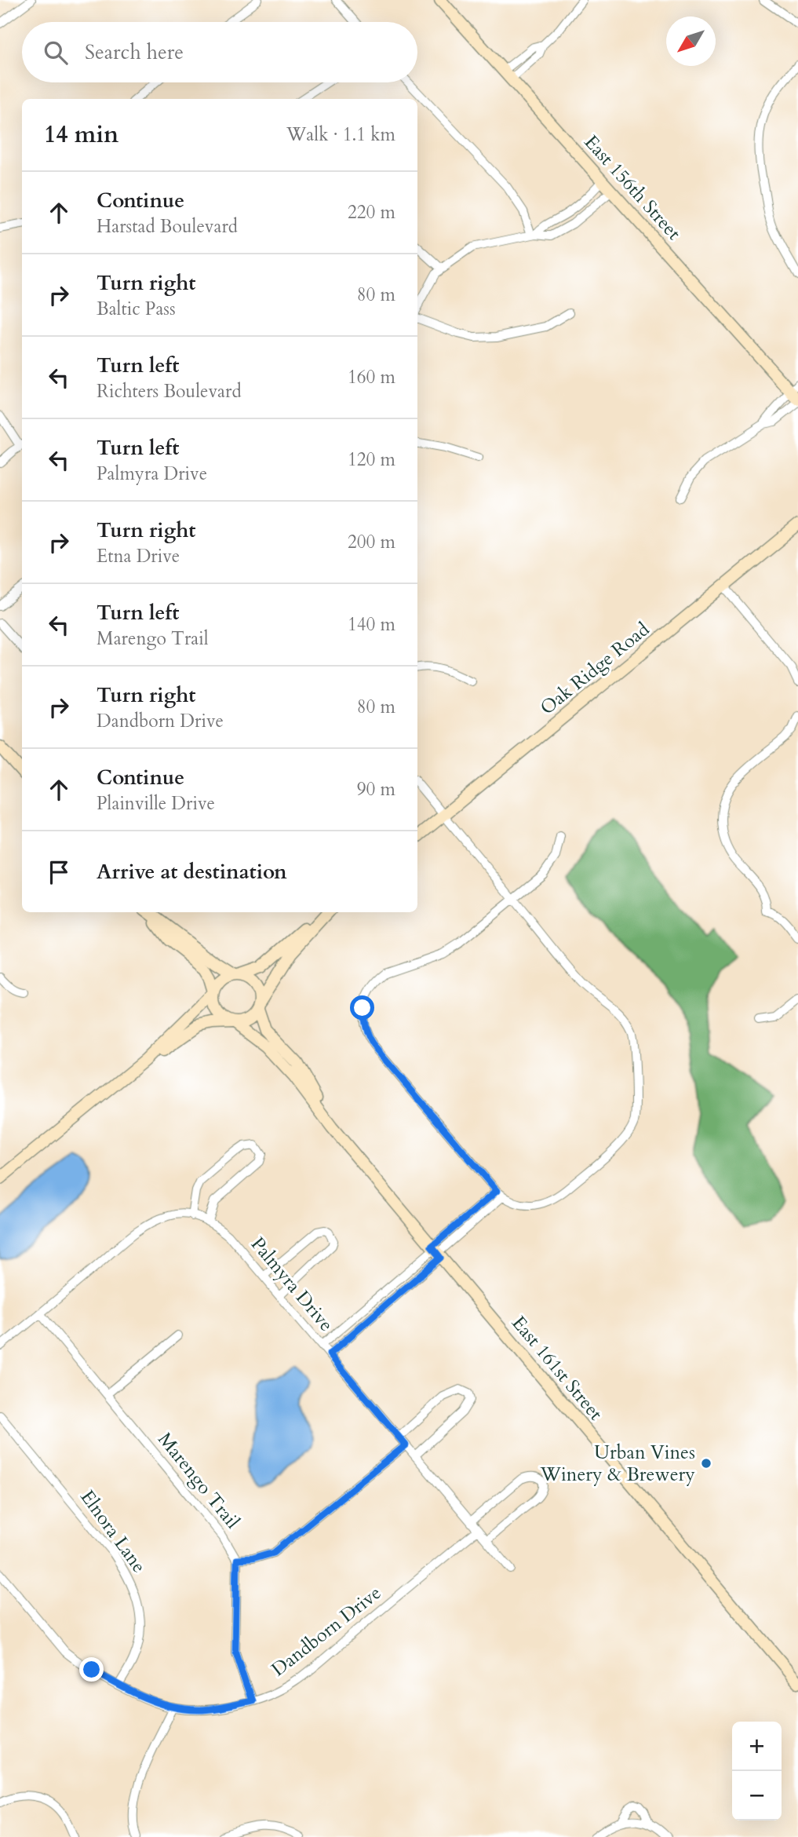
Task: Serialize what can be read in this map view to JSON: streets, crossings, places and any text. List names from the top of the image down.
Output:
{
  "streets": {
    "street": [
      "East 156th Street",
      "Oak Ridge Road",
      "Palmyra Drive",
      "East 161st Street",
      "Marengo Trail",
      "Elnora Lane",
      "Dandborn Drive"
    ]
  },
  "crossings": [
    ["Palmyra Drive", "Marengo Trail"],
    ["Palmyra Drive", "Dandborn Drive"],
    ["Marengo Trail", "Dandborn Drive"],
    ["Elnora Lane", "Dandborn Drive"]
  ],
  "places": ["Urban Vines Winery & Brewery"],
  "north": "bottom left",
  "page": {
    "search": "Search here",
    "heading": ["14 min", "Walk · 1.1 km"],
    "list": [
      ["Continue", "Harstad Boulevard", "220 m"],
      ["Turn right", "Baltic Pass", "80 m"],
      ["Turn left", "Richters Boulevard", "160 m"],
      ["Turn left", "Palmyra Drive", "120 m"],
      ["Turn right", "Etna Drive", "200 m"],
      ["Turn left", "Marengo Trail", "140 m"],
      ["Turn right", "Dandborn Drive", "80 m"],
      ["Continue", "Plainville Drive", "90 m"],
      "Arrive at destination"
    ],
    "map_buttons": ["+", "−"]
  }
}
